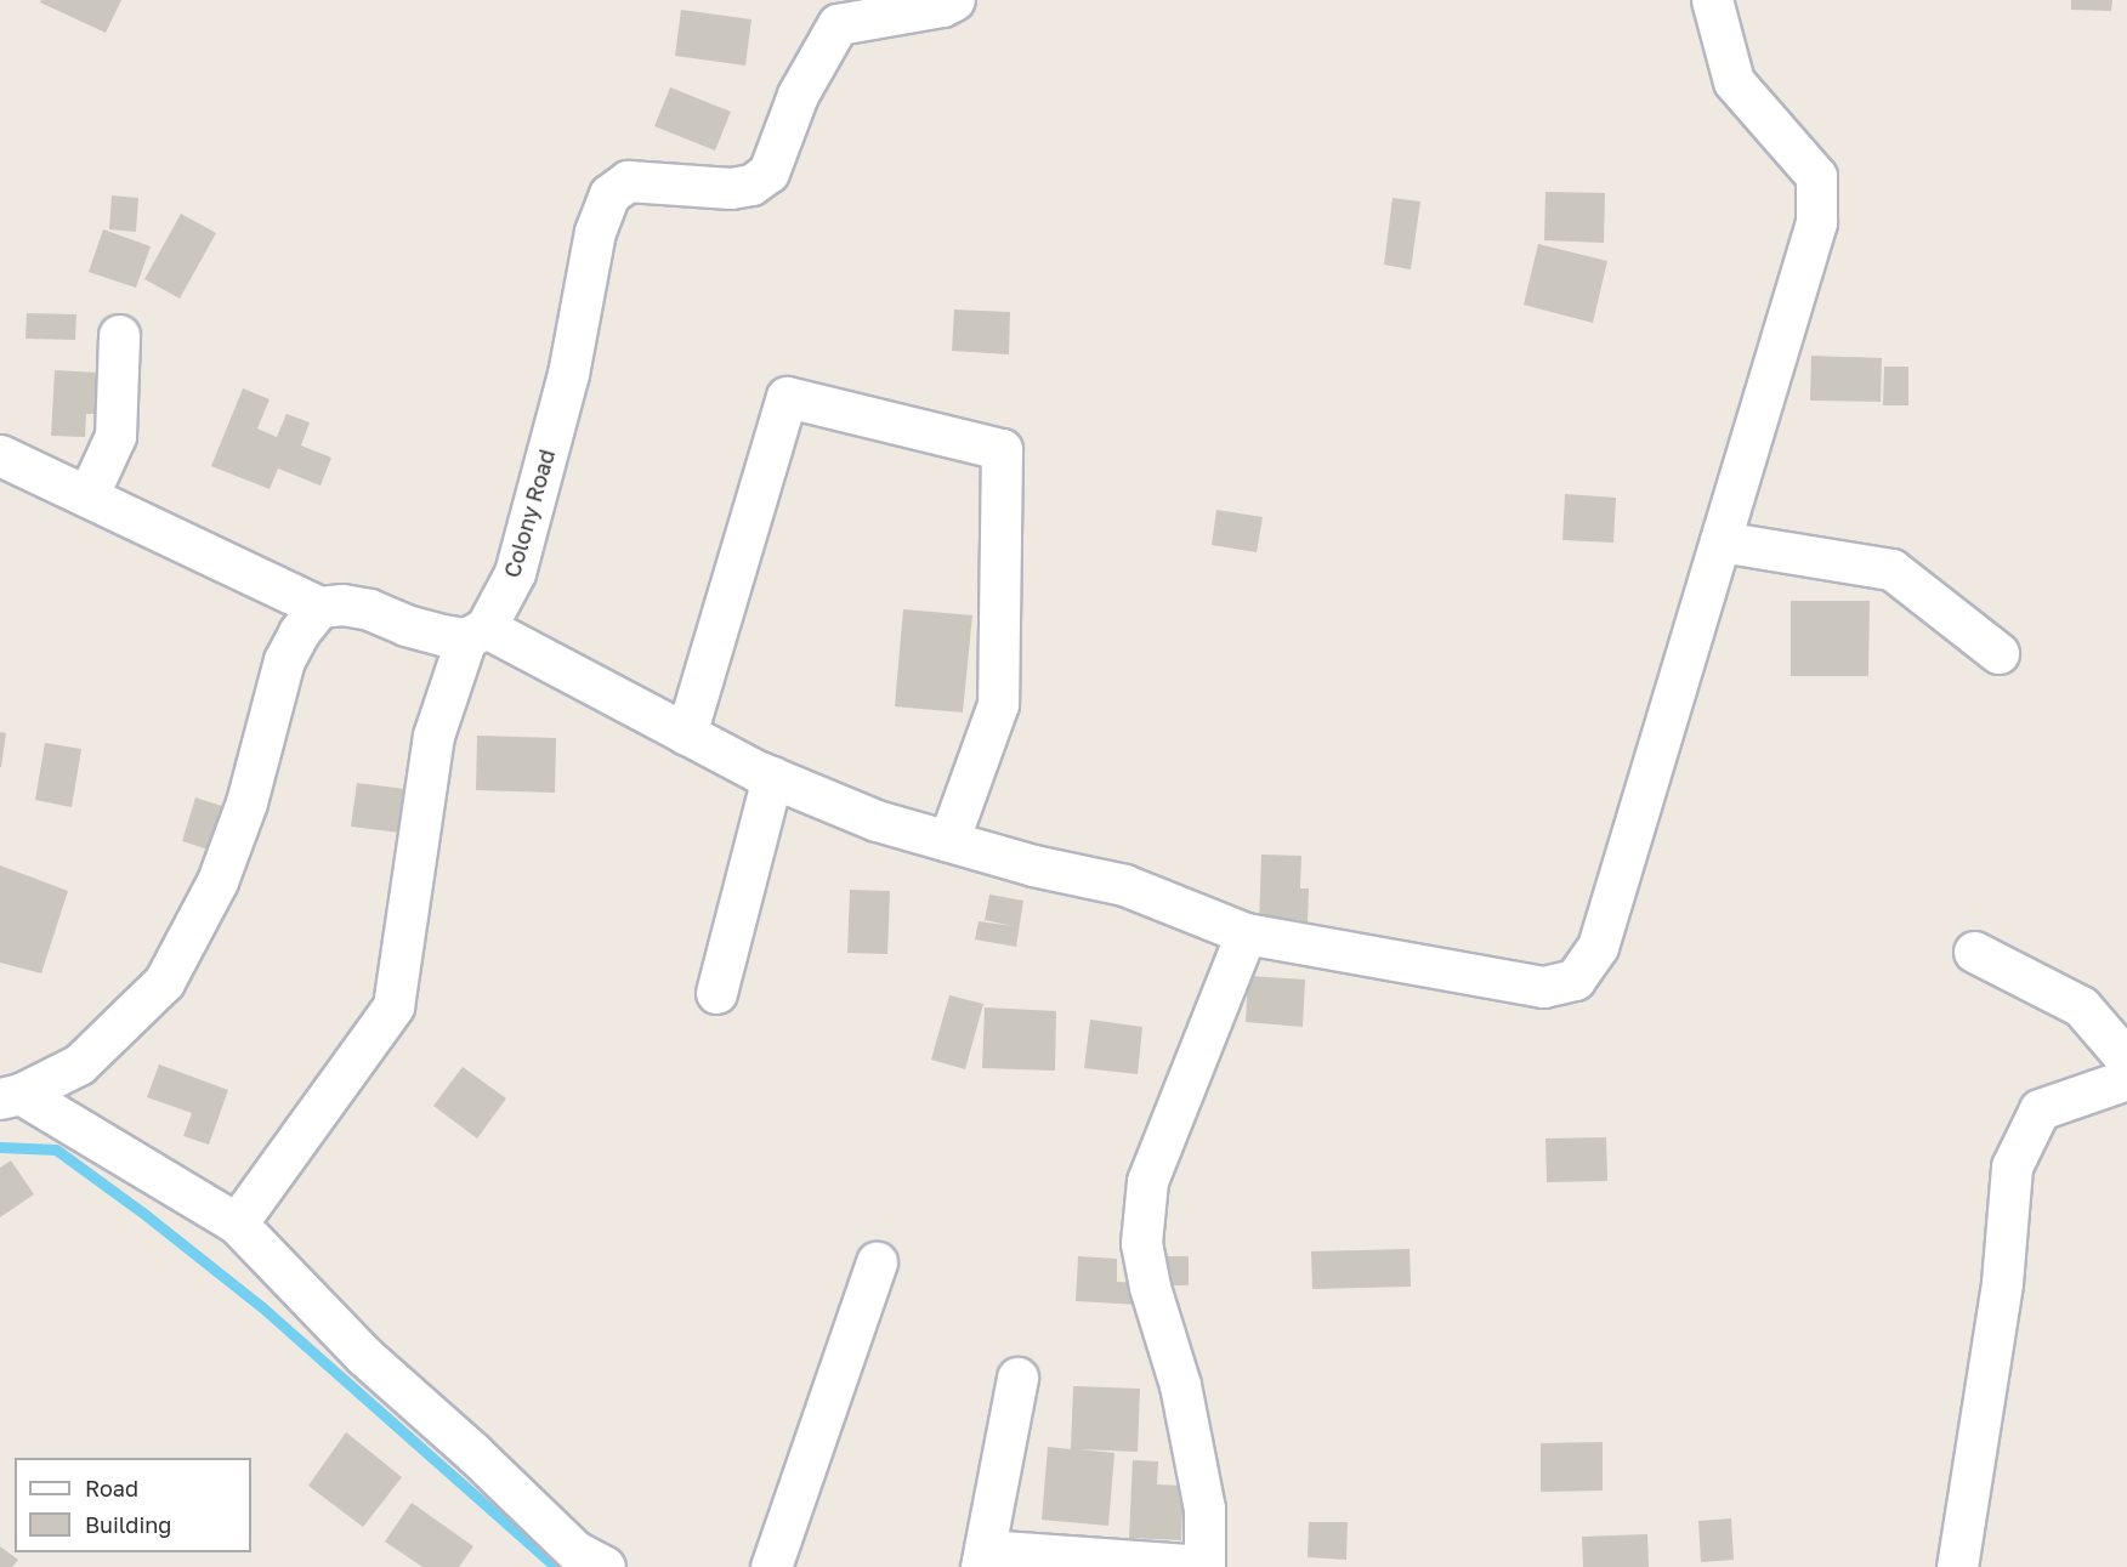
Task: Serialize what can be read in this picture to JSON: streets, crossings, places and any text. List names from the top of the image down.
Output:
{
  "streets": {
    "street": ["Colony Road"]
  },
  "legend": ["Road", "Building"]
}
